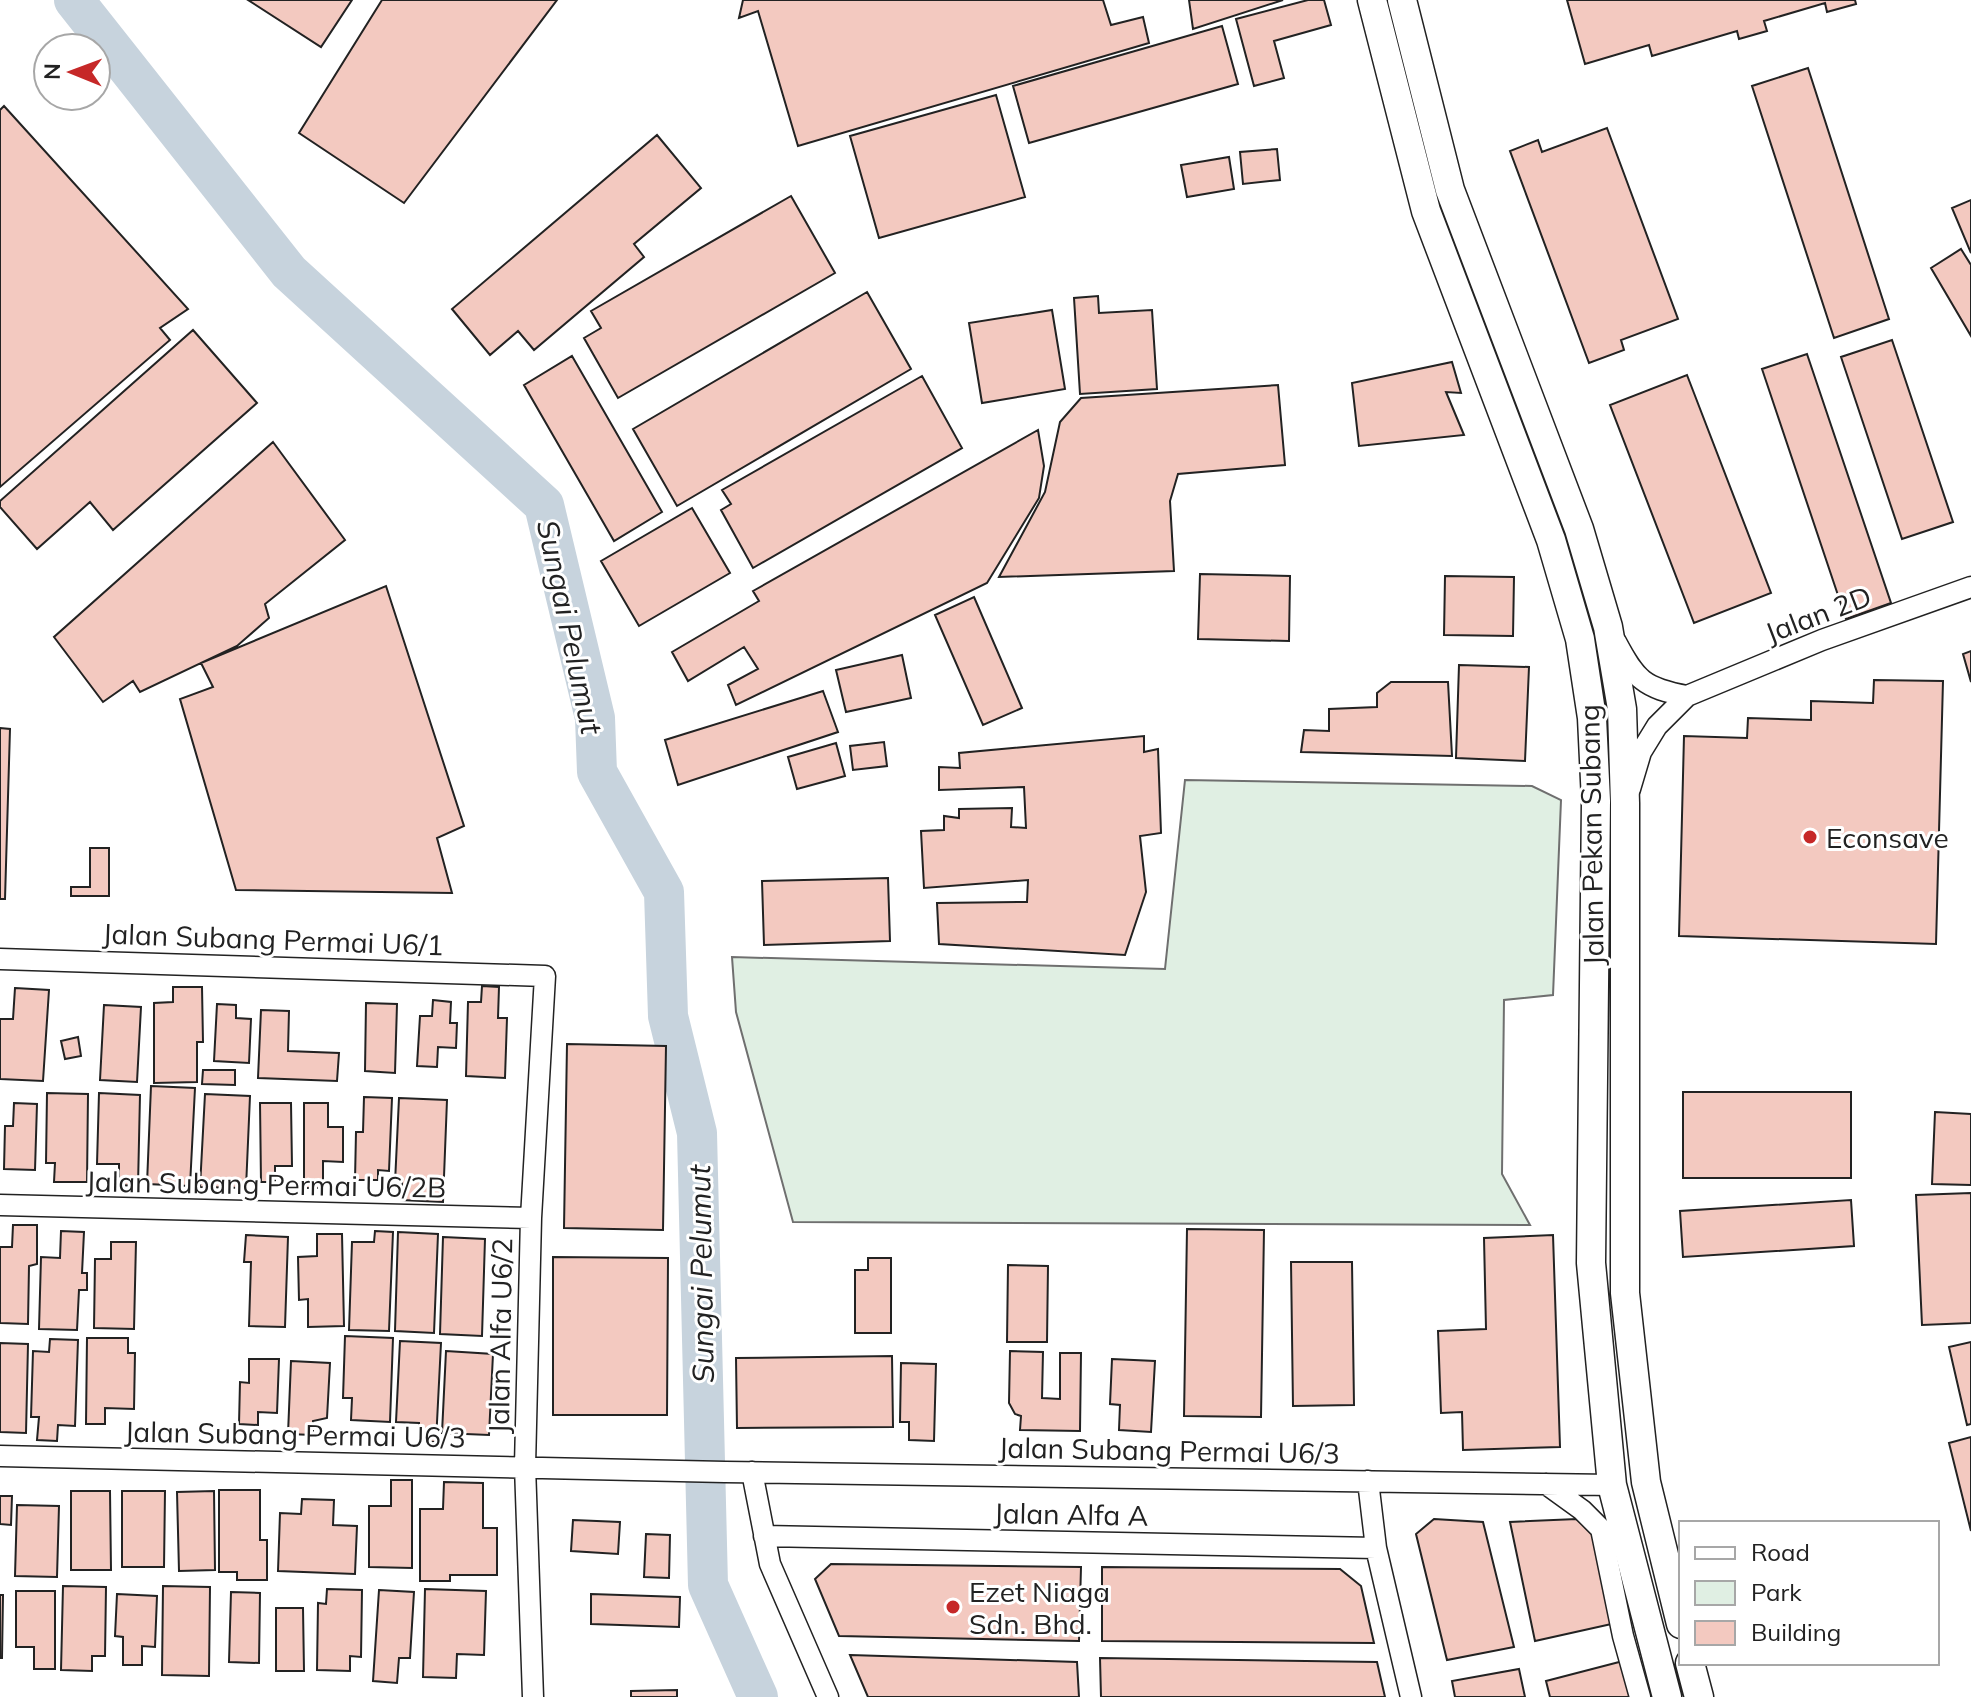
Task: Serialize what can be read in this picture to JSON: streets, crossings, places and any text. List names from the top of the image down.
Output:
{
  "streets": {
    "main road": ["Jalan Pekan Subang"],
    "street": [
      "Jalan 2D",
      "Jalan Subang Permai U6/1",
      "Jalan Subang Permai U6/2B",
      "Jalan Alfa U6/2",
      "Jalan Subang Permai U6/3",
      "Jalan Alfa A"
    ]
  },
  "crossings": [
    ["Jalan 2D", "Jalan Pekan Subang"],
    ["Jalan Pekan Subang", "Jalan Subang Permai U6/3"],
    ["Jalan Subang Permai U6/1", "Jalan Alfa U6/2"],
    ["Jalan Subang Permai U6/2B", "Jalan Alfa U6/2"],
    ["Jalan Alfa U6/2", "Jalan Subang Permai U6/3"]
  ],
  "water": ["Sungai Pelumut"],
  "places": ["Econsave", "Ezet Niaga Sdn. Bhd."],
  "legend": ["Road", "Park", "Building"],
  "north": "left"
}
